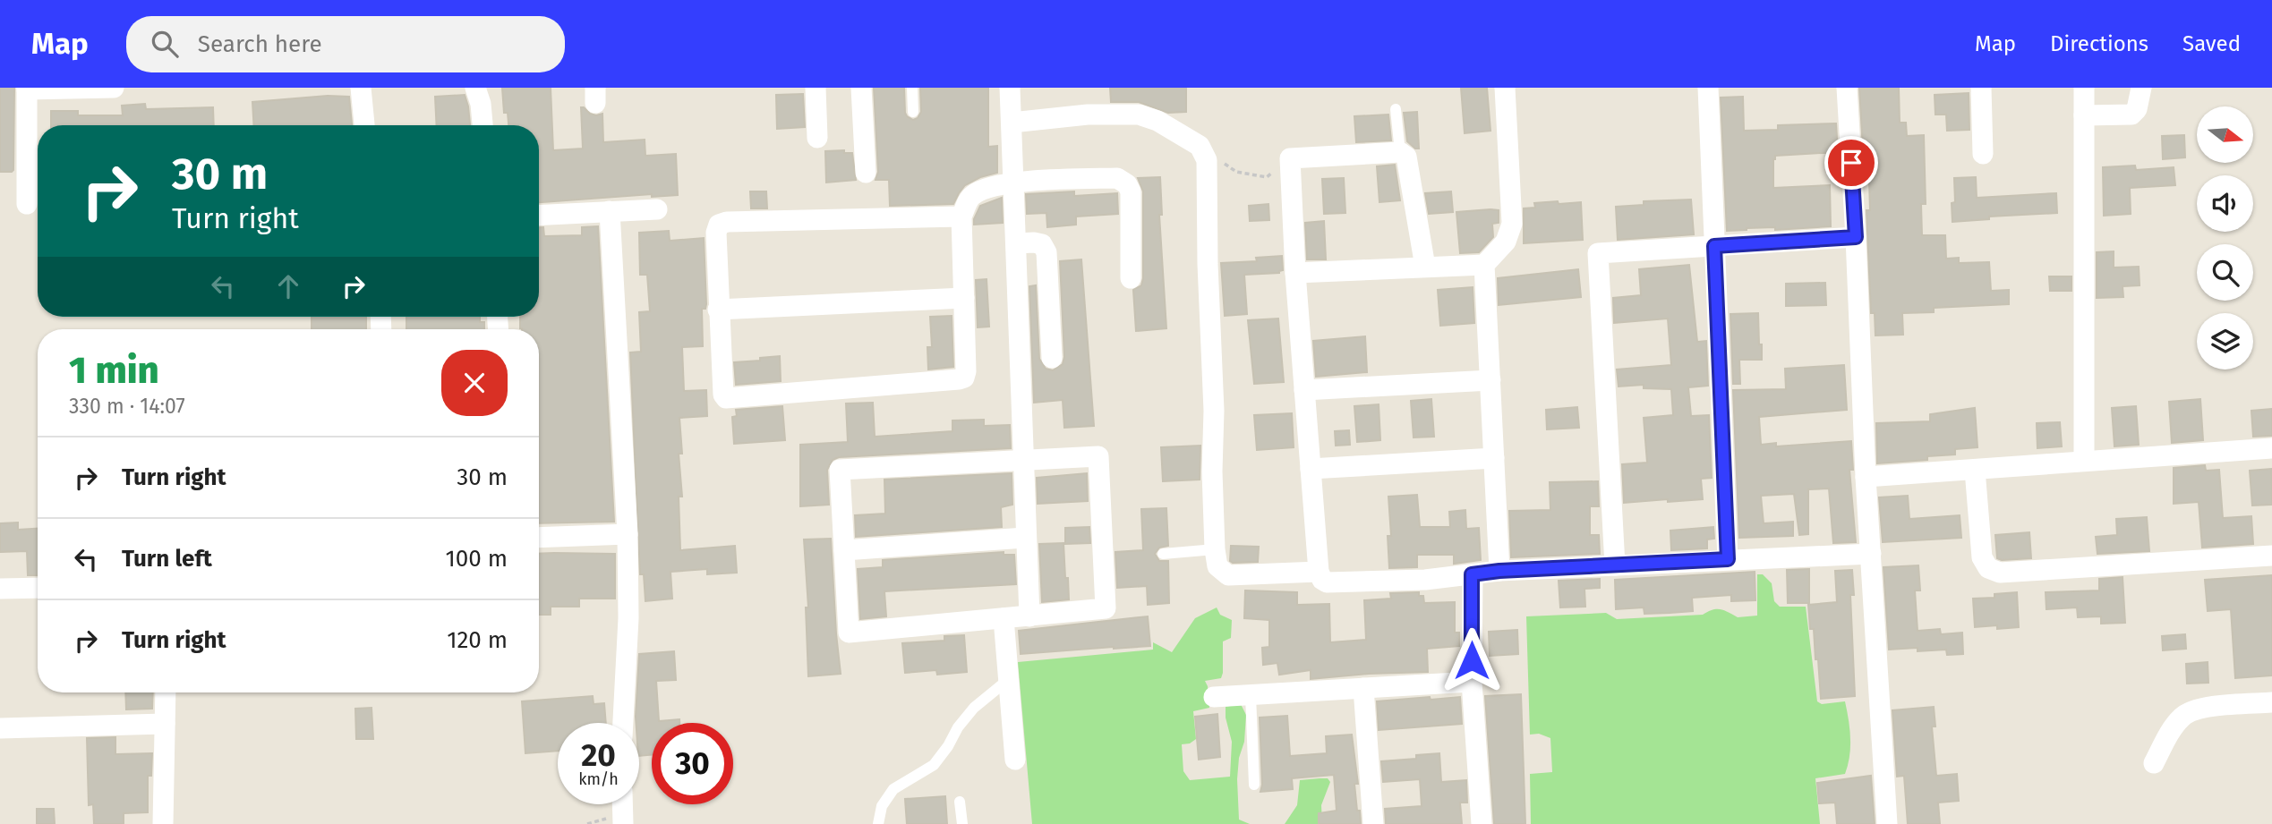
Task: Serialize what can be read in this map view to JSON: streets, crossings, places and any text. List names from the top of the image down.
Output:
{
  "north": "right",
  "page": {
    "header": "Map",
    "search": "Search here",
    "nav": ["Map", "Directions", "Saved"],
    "turn": ["30 m", "Turn right"],
    "heading": ["1 min", "330 m · 14:07"],
    "list": [
      {
        "name": "Turn right",
        "value": "30 m"
      },
      {
        "name": "Turn left",
        "value": "100 m"
      },
      {
        "name": "Turn right",
        "value": "120 m"
      }
    ],
    "speed": "20 km/h",
    "limit": "30"
  }
}
